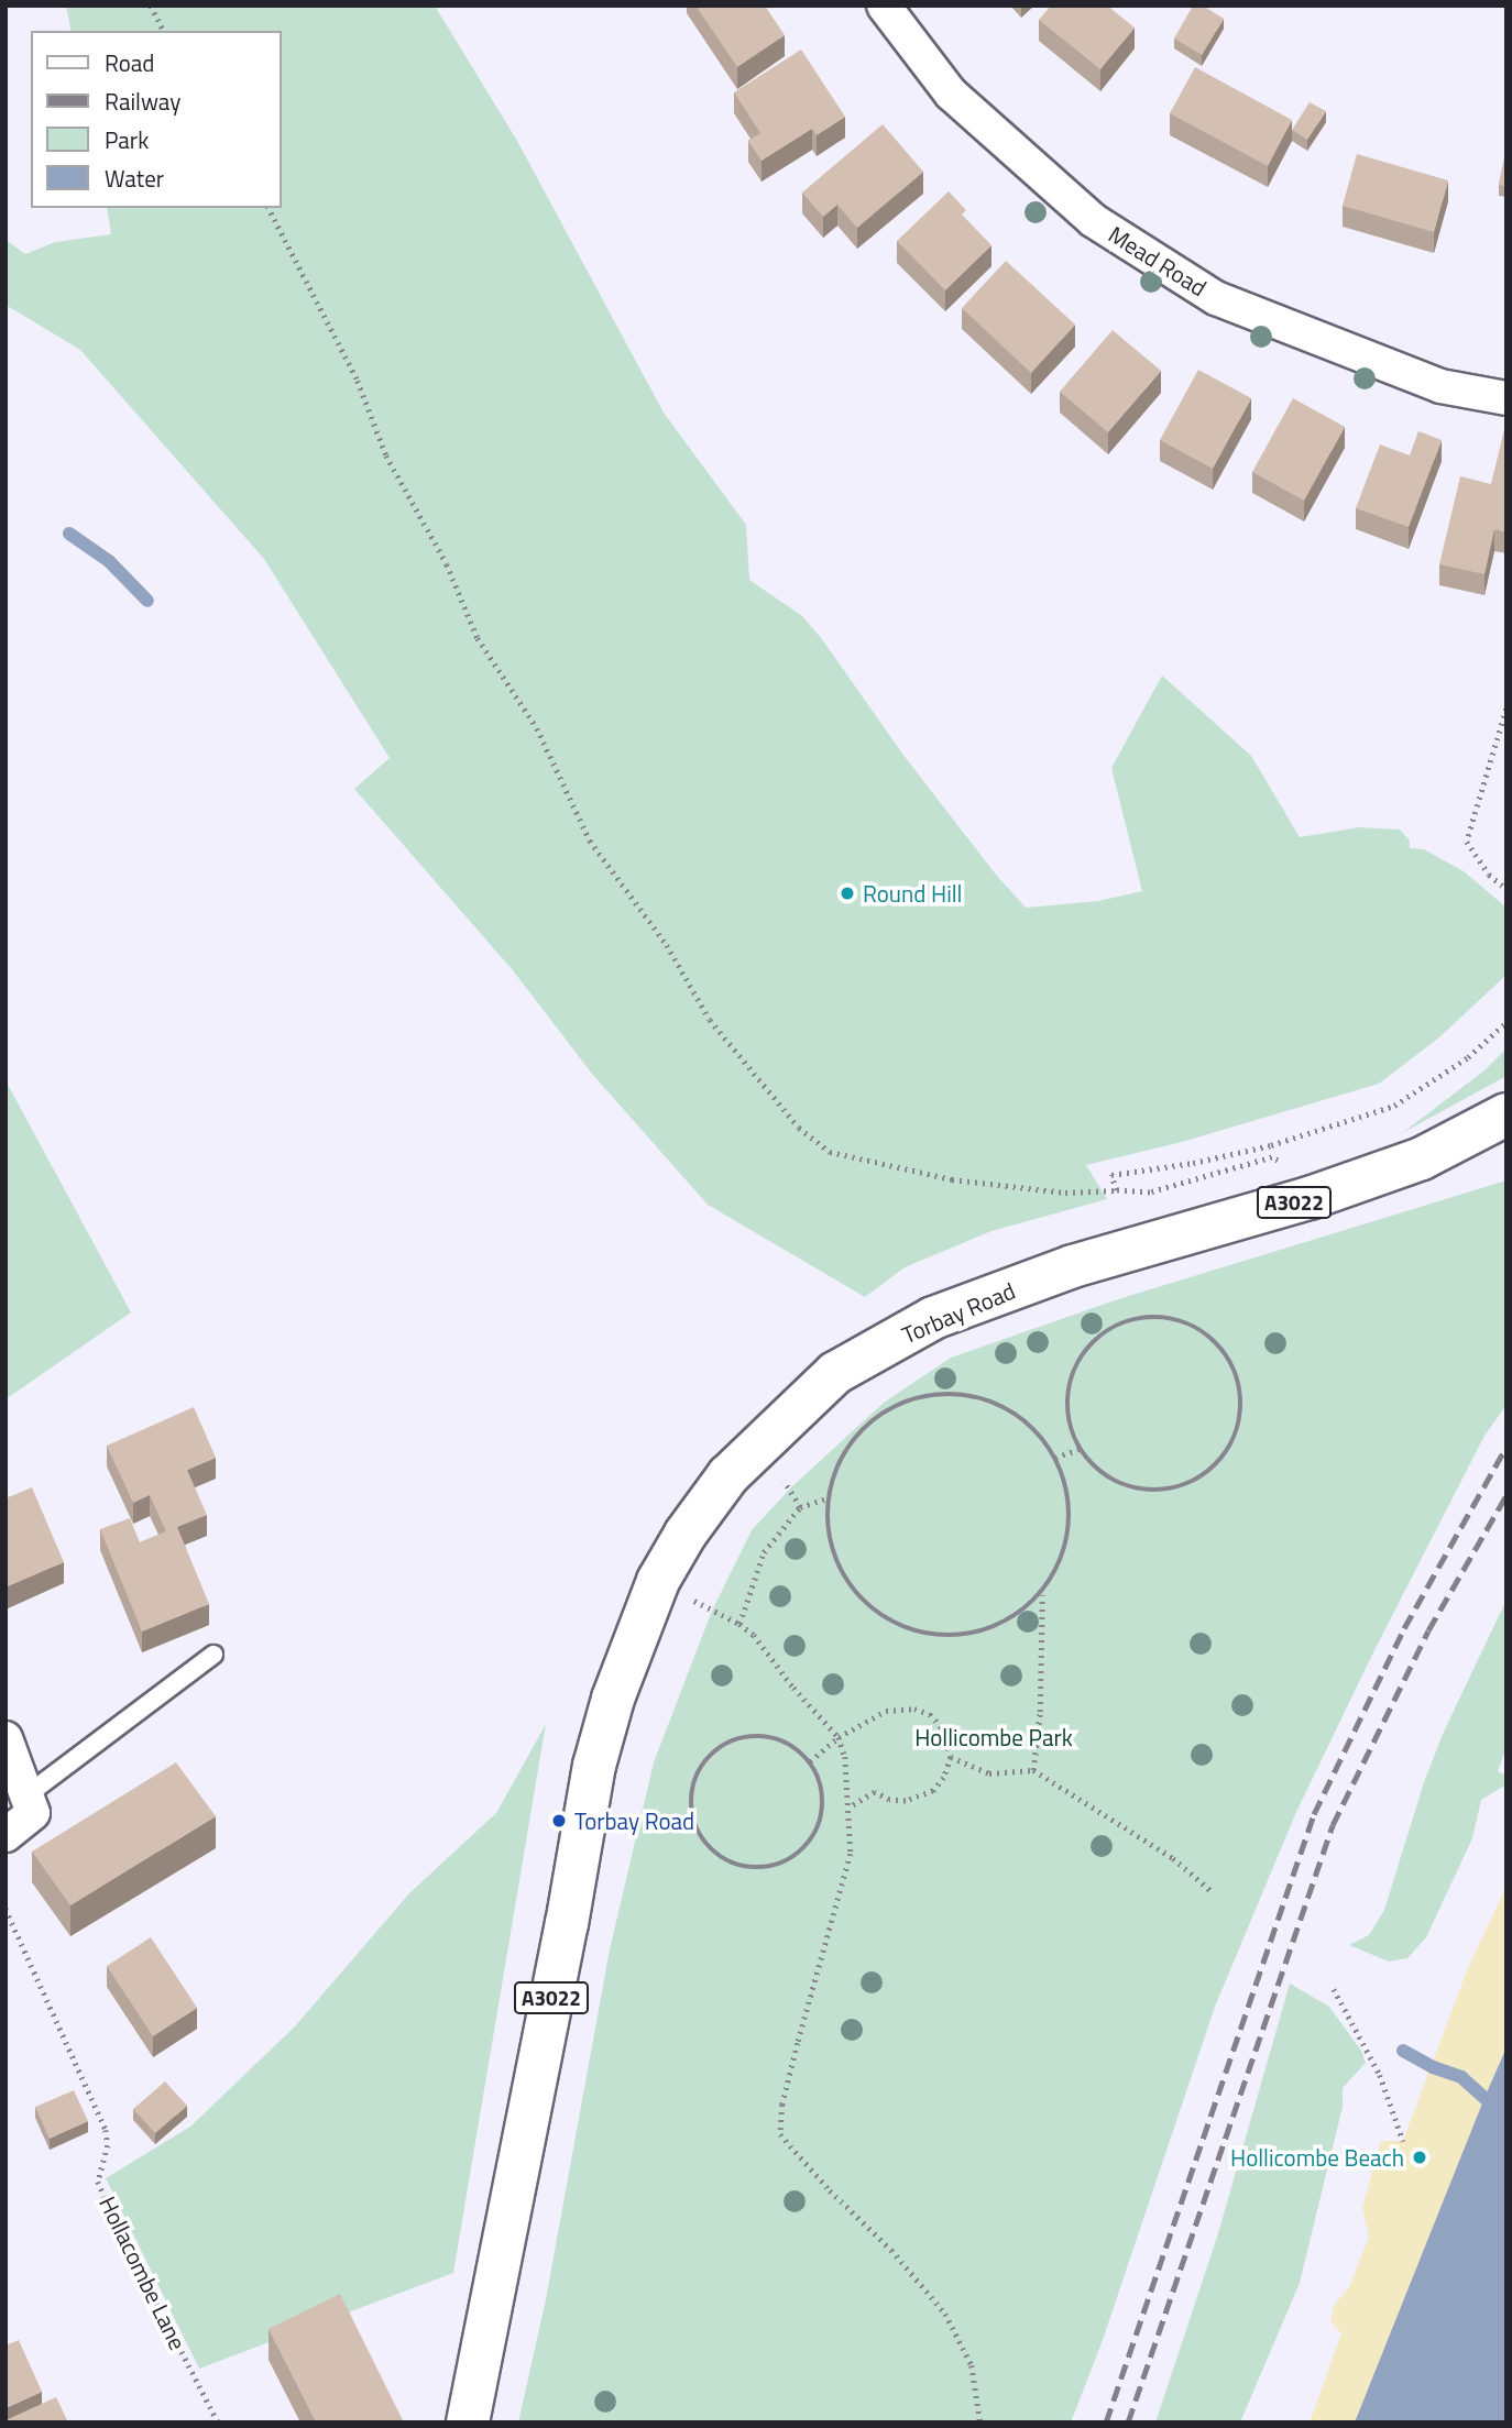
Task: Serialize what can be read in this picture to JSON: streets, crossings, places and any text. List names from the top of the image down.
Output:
{
  "streets": {
    "main road": ["A3022", "Torbay Road"],
    "street": ["Mead Road"],
    "path": ["Hollacombe Lane"]
  },
  "parks": ["Hollicombe Park"],
  "places": ["Round Hill", "Torbay Road", "Hollicombe Beach"],
  "legend": [
    "Road",
    "Railway",
    "Park",
    "Water"
  ]
}
